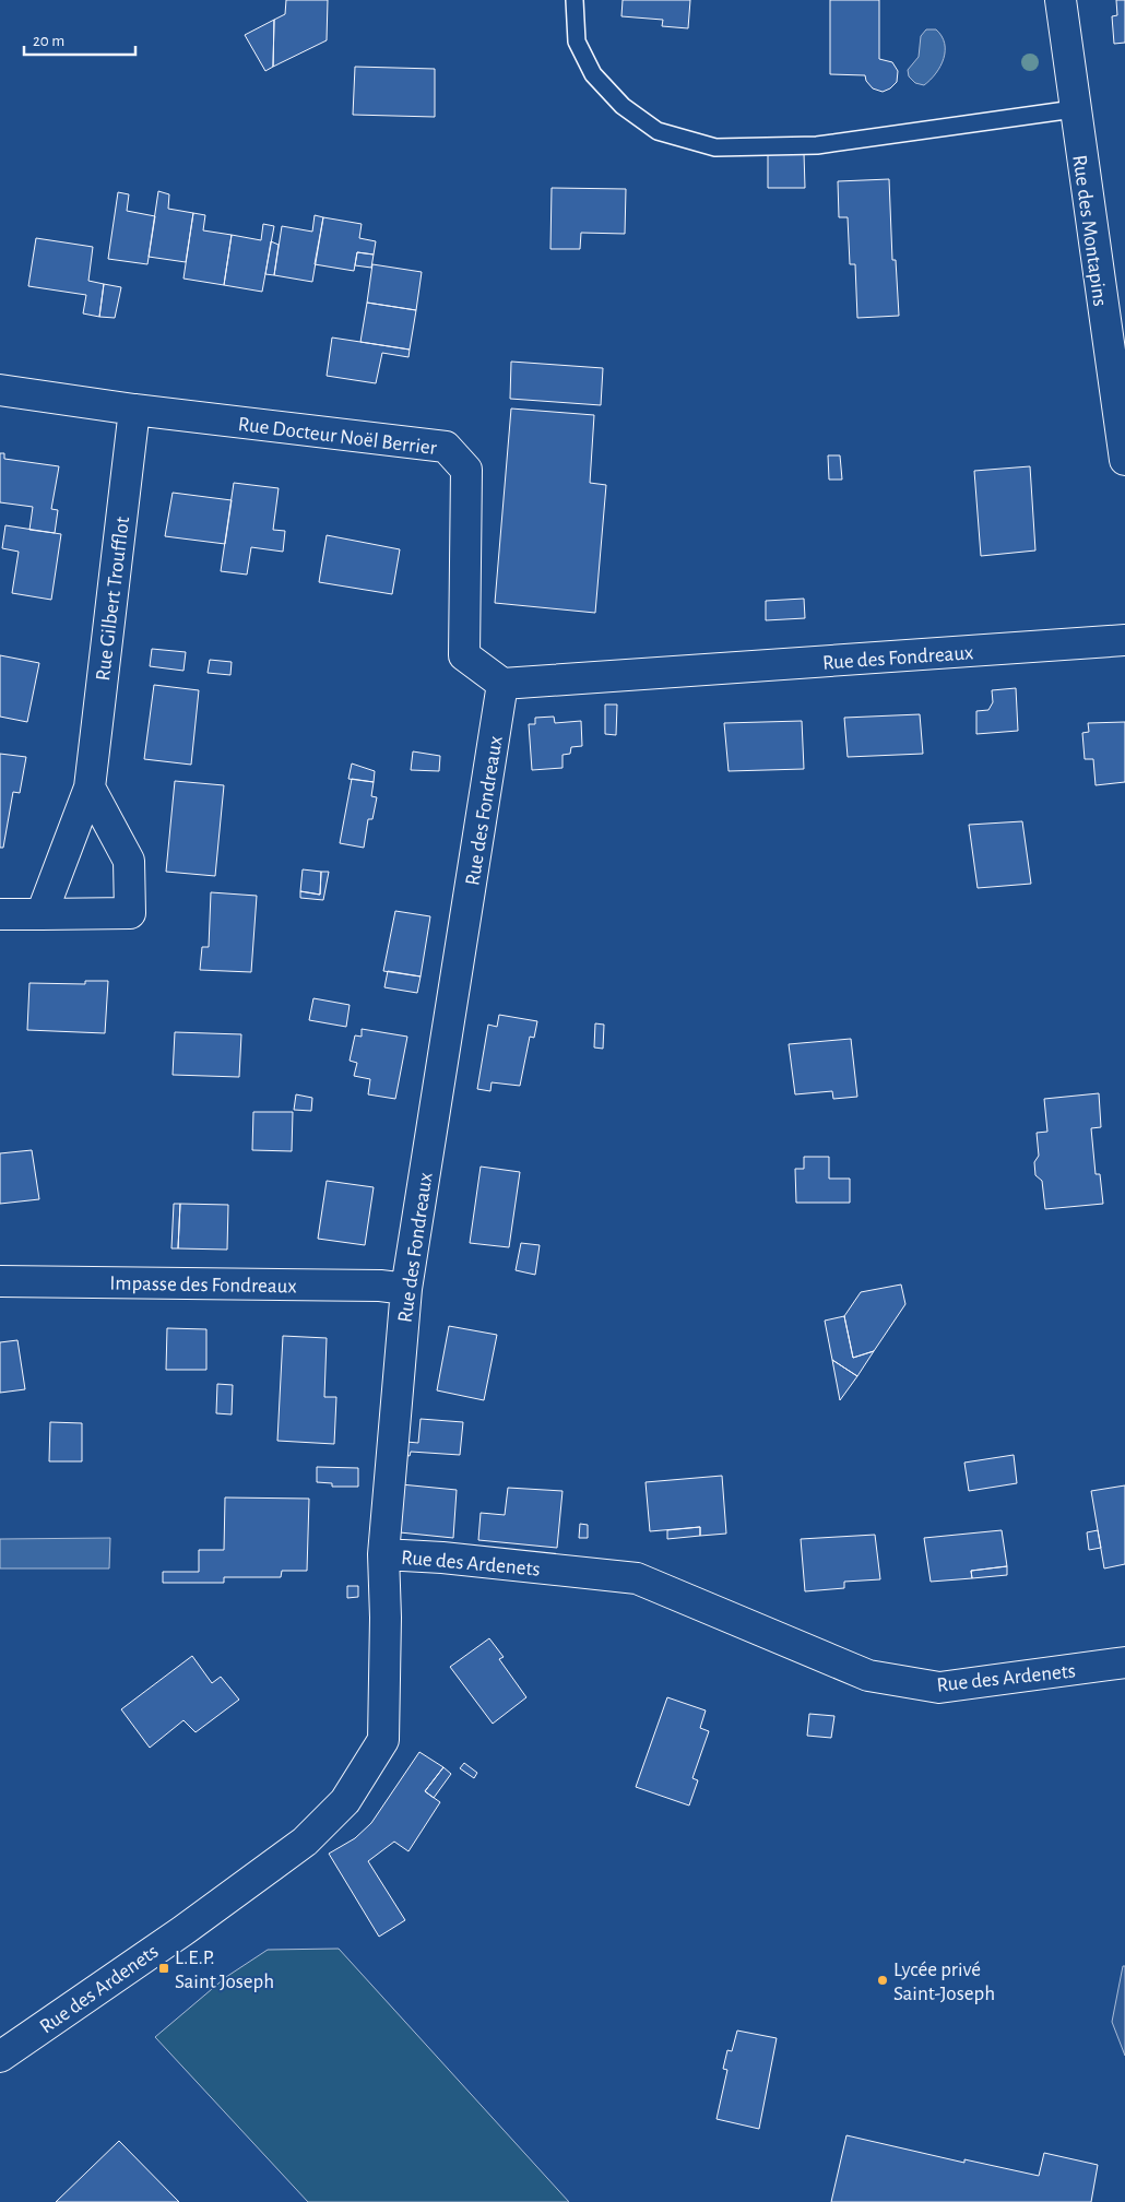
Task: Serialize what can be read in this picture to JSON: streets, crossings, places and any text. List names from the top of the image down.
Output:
{
  "streets": {
    "street": [
      "Rue des Montapins",
      "Rue Docteur Noël Berrier",
      "Rue Gilbert Troufflot",
      "Rue des Fondreaux",
      "Impasse des Fondreaux",
      "Rue des Ardenets"
    ]
  },
  "crossings": [
    ["Rue Docteur Noël Berrier", "Rue Gilbert Troufflot"],
    ["Rue Docteur Noël Berrier", "Rue des Fondreaux"],
    ["Rue des Fondreaux", "Impasse des Fondreaux"],
    ["Rue des Fondreaux", "Rue des Ardenets"]
  ],
  "places": {
    "transit": ["L.E.P. Saint Joseph"],
    "other": ["Lycée privé Saint-Joseph"]
  },
  "scale_bar": "20 m"
}
